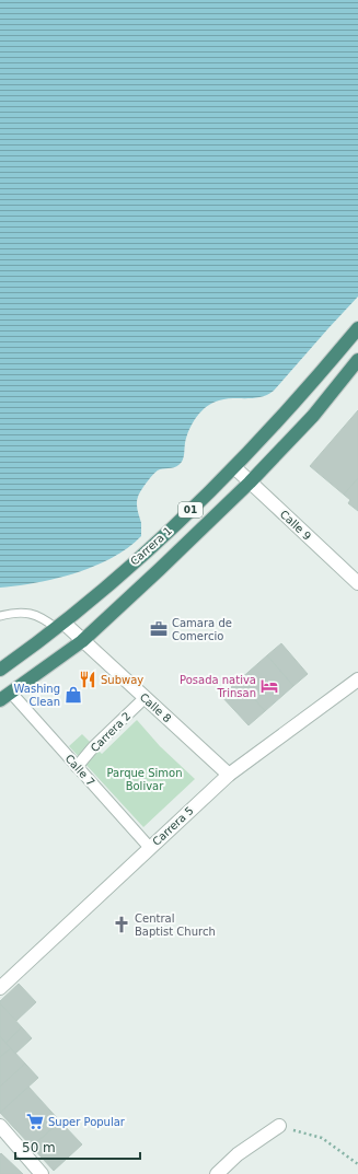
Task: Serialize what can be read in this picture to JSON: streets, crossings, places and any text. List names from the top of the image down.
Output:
{
  "streets": {
    "highway": ["01", "Carrera 1"],
    "street": [
      "Calle 9",
      "Calle 8",
      "Carrera 2",
      "Calle 7",
      "Carrera 5"
    ]
  },
  "crossings": [
    ["Calle 9", "Carrera 1"],
    ["Carrera 1", "Calle 8"],
    ["Carrera 1", "Calle 7"],
    ["Calle 8", "Carrera 2"],
    ["Calle 8", "Carrera 5"],
    ["Carrera 2", "Calle 7"],
    ["Calle 7", "Carrera 5"]
  ],
  "parks": ["Parque Simon Bolivar"],
  "places": {
    "office": ["Camara de Comercio"],
    "restaurant": ["Subway"],
    "hotel": ["Posada nativa Trinsan"],
    "shop": ["Washing Clean"],
    "church": ["Central Baptist Church"],
    "supermarket": ["Super Popular"]
  },
  "scale_bar": "50 m"
}
